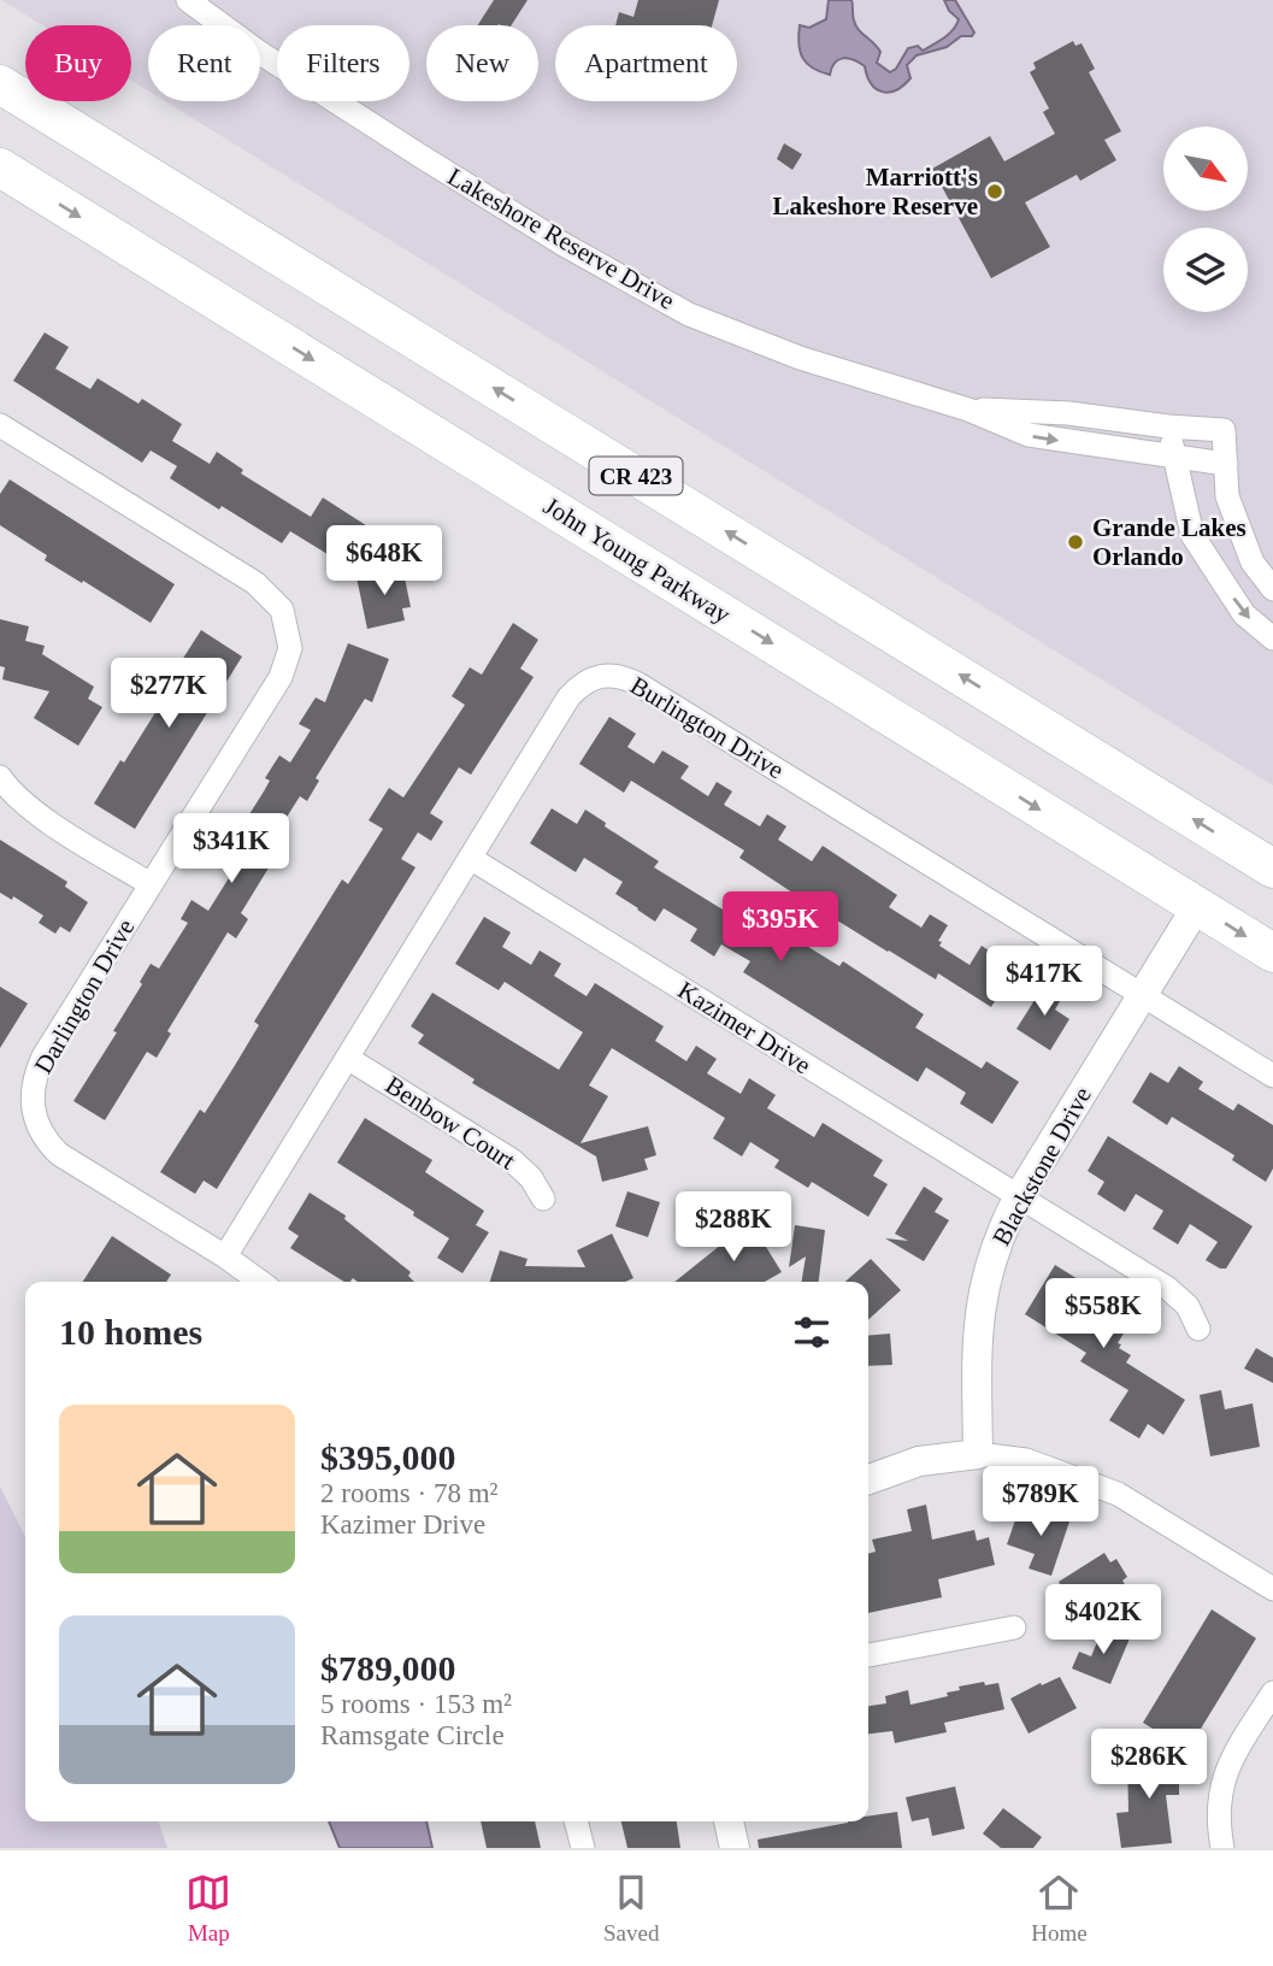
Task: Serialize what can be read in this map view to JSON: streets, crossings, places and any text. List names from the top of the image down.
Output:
{
  "streets": {
    "highway": ["CR 423", "John Young Parkway"],
    "street": [
      "Lakeshore Reserve Drive",
      "Burlington Drive",
      "Darlington Drive",
      "Kazimer Drive",
      "Benbow Court",
      "Blackstone Drive"
    ]
  },
  "crossings": [
    ["John Young Parkway", "Blackstone Drive"],
    ["Burlington Drive", "Darlington Drive"],
    ["Burlington Drive", "Kazimer Drive"],
    ["Burlington Drive", "Benbow Court"],
    ["Burlington Drive", "Blackstone Drive"],
    ["Kazimer Drive", "Blackstone Drive"]
  ],
  "places": ["Marriott's Lakeshore Reserve", "Grande Lakes Orlando"],
  "north": "bottom right",
  "page": {
    "chip": [
      "Buy",
      "Rent",
      "Filters",
      "New",
      "Apartment"
    ],
    "price": [
      "$648K",
      "$277K",
      "$341K",
      "$395K",
      "$417K",
      "$288K",
      "$558K",
      "$789K",
      "$402K",
      "$286K"
    ],
    "heading": "10 homes",
    "list": [
      {
        "name": "$395,000",
        "note": "2 rooms · 78 m² · Kazimer Drive"
      },
      {
        "name": "$789,000",
        "note": "5 rooms · 153 m² · Ramsgate Circle"
      }
    ],
    "tabs": ["Map", "Saved", "Home"]
  }
}
